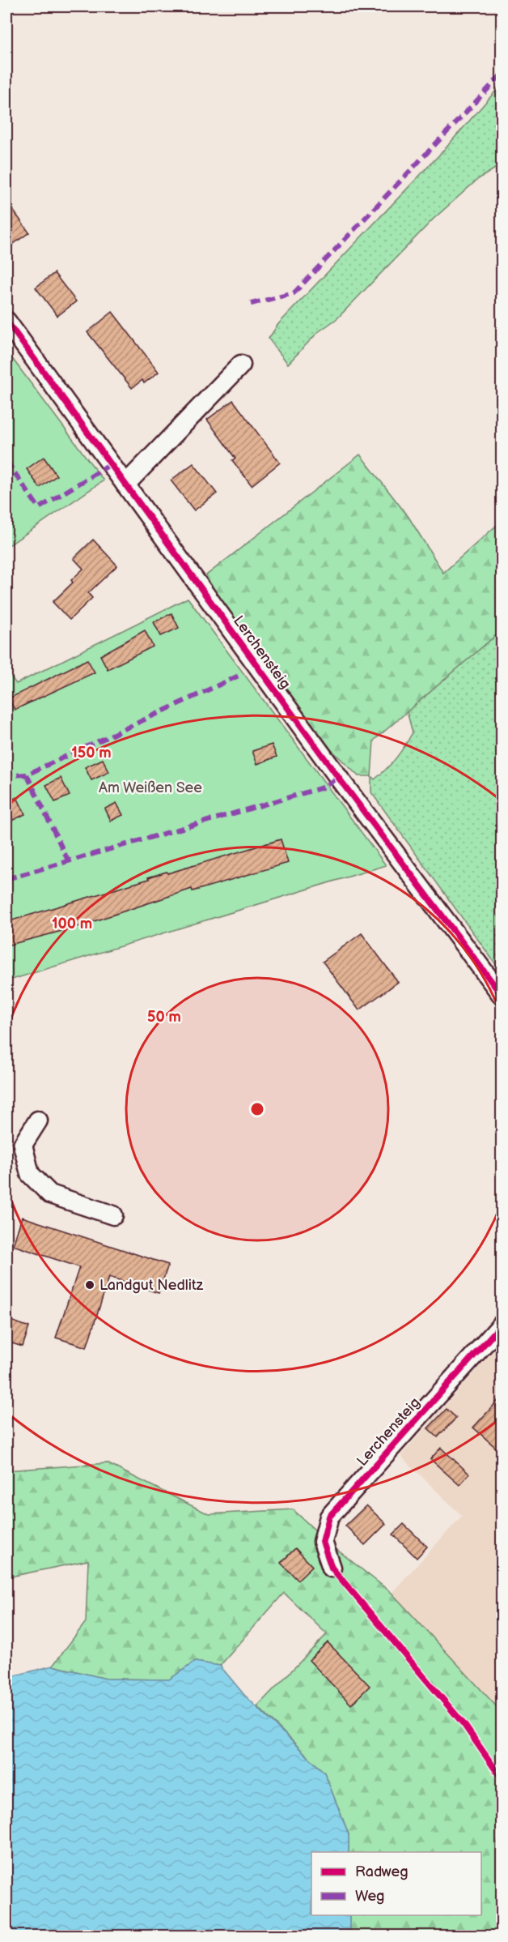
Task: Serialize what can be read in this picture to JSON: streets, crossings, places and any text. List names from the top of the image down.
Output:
{
  "streets": {
    "street": ["Lerchensteig"]
  },
  "parks": ["Am Weißen See"],
  "places": ["Landgut Nedlitz"],
  "legend": ["Radweg", "Weg"],
  "rings": ["150 m", "100 m", "50 m"]
}
